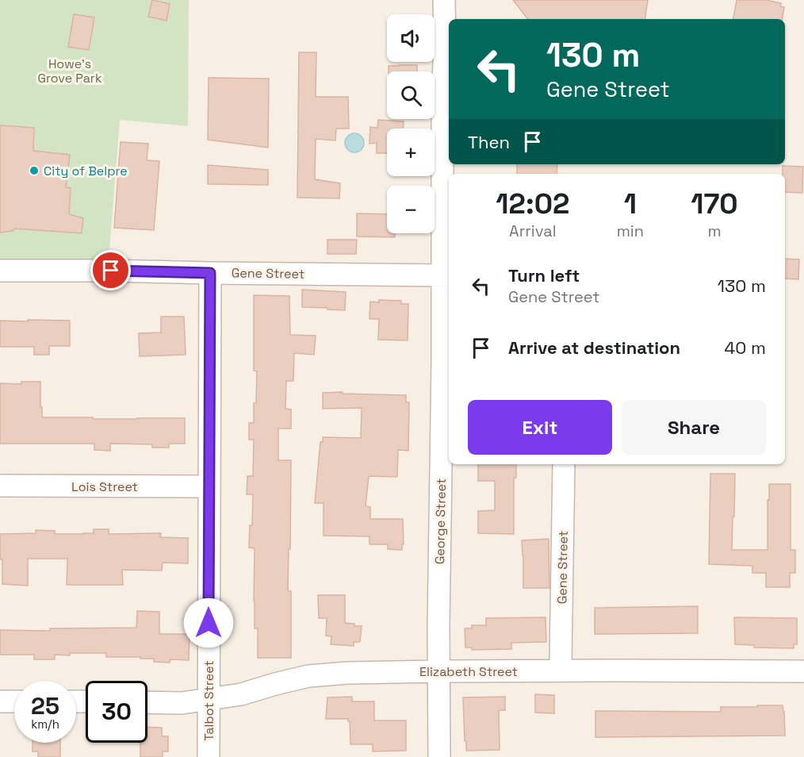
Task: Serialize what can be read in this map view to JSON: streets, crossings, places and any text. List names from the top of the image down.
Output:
{
  "streets": {
    "street": [
      "Gene Street",
      "Lois Street",
      "George Street",
      "Elizabeth Street",
      "Talbot Street"
    ]
  },
  "crossings": [
    ["Gene Street", "George Street"],
    ["Gene Street", "Elizabeth Street"],
    ["Gene Street", "Talbot Street"],
    ["Lois Street", "Talbot Street"],
    ["George Street", "Elizabeth Street"],
    ["Elizabeth Street", "Talbot Street"]
  ],
  "parks": ["Howe’s Grove Park"],
  "places": ["City of Belpre"],
  "page": {
    "map_buttons": ["+", "−"],
    "turn": ["130 m", "Gene Street"],
    "then": "Then",
    "eta": [
      "12:02",
      "Arrival",
      "1",
      "min",
      "170",
      "m"
    ],
    "list": [
      {
        "name": "Turn left",
        "note": "Gene Street",
        "value": "130 m"
      },
      {
        "name": "Arrive at destination",
        "value": "40 m"
      }
    ],
    "buttons": ["Exit", "Share"],
    "speed": "25 km/h",
    "limit": "30"
  }
}
